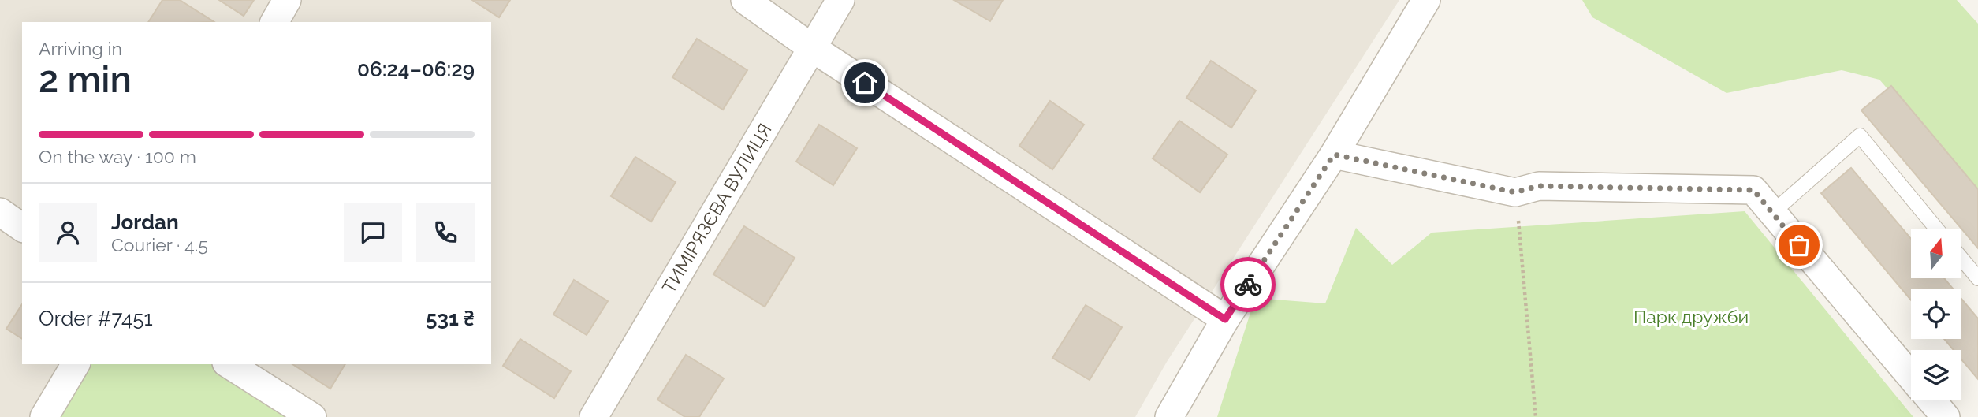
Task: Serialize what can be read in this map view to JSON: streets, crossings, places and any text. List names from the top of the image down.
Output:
{
  "streets": {
    "street": ["ТИМІРЯЗЄВА ВУЛИЦЯ"]
  },
  "parks": ["Парк дружби"],
  "north": "top",
  "page": {
    "heading": ["2 min", "Arriving in", "06:24–06:29"],
    "panel": [
      "Jordan",
      "Courier · 4.5",
      "Order #7451",
      "531 ₴"
    ],
    "bar": "On the way · 100 m"
  }
}
